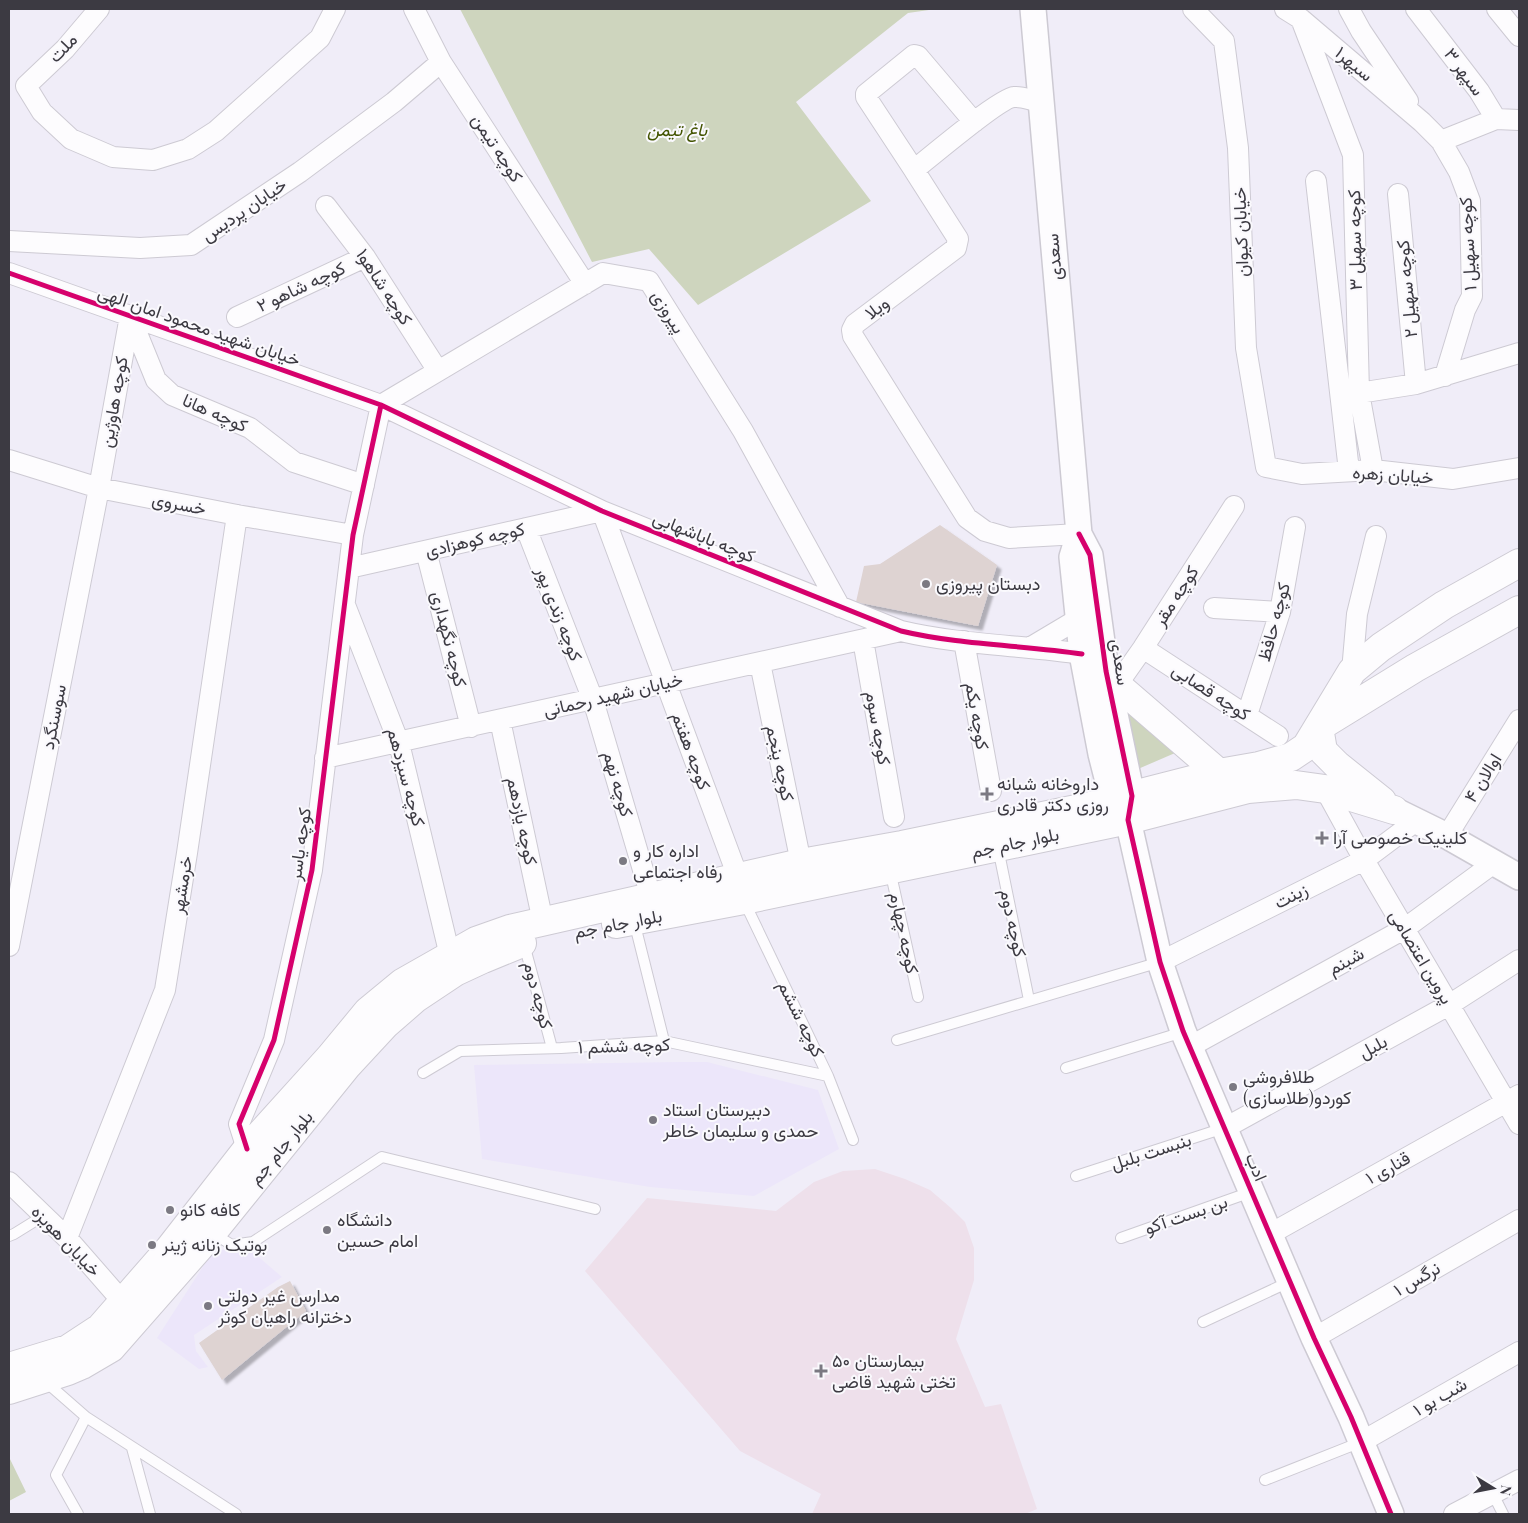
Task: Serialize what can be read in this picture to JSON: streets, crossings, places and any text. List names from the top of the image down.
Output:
{
  "streets": {
    "main road": ["بلوار جام جم"],
    "street": [
      "ملت",
      "سپهر۱",
      "سپهر ۳",
      "کوچه تیمن",
      "خیابان پردیس",
      "خیابان کیوان",
      "کوچه سهیل ۳",
      "کوچه سهیل ۱",
      "سعدی",
      "کوچه شاهو ۲",
      "کوچه شاهو۱",
      "کوچه سهیل ۲",
      "ویلا",
      "پیروزی",
      "خیابان شهید محمود امان الهی",
      "کوچه هاوژین",
      "کوچه هانا",
      "خیابان زهره",
      "خسروی",
      "کوچه باباشهابی",
      "کوچه کوهزادی",
      "کوچه مقر",
      "کوچه زندی پور",
      "کوچه حافظ",
      "کوچه نگهداری",
      "کوچه قصابی",
      "خیابان شهید رحمانی",
      "کوچه یکم",
      "سوسنگرد",
      "کوچه سوم",
      "کوچه هفتم",
      "کوچه پنجم",
      "کوچه سیزدهم",
      "اوالان ۴",
      "کوچه نهم",
      "کوچه یازدهم",
      "کوچه یاسر",
      "خرمشهر",
      "زینت",
      "پروین اعتصامی",
      "شبنم",
      "بلبل",
      "ادب",
      "قناری ۱",
      "خیابان هویزه",
      "نرگس ۱",
      "شب بو ۱"
    ],
    "lane": [
      "کوچه دوم",
      "کوچه چهارم",
      "کوچه ششم",
      "کوچه ششم ۱",
      "بنبست بلبل",
      "بن بست آکو"
    ]
  },
  "crossings": [
    ["سپهر۱", "کوچه سهیل ۳"],
    ["سپهر۱", "کوچه سهیل ۱"],
    ["کوچه تیمن", "خیابان پردیس"],
    ["کوچه تیمن", "پیروزی"],
    ["خیابان کیوان", "خیابان زهره"],
    ["کوچه سهیل ۳", "خیابان زهره"],
    ["سعدی", "ویلا"],
    ["سعدی", "کوچه باباشهابی"],
    ["سعدی", "کوچه مقر"],
    ["سعدی", "بلوار جام جم"],
    ["سعدی", "ادب"],
    ["کوچه شاهو ۲", "کوچه شاهو۱"],
    ["کوچه شاهو۱", "پیروزی"],
    ["پیروزی", "خیابان شهید محمود امان الهی"],
    ["پیروزی", "کوچه باباشهابی"],
    ["پیروزی", "کوچه یاسر"],
    ["خیابان شهید محمود امان الهی", "کوچه هاوژین"],
    ["خیابان شهید محمود امان الهی", "کوچه هانا"],
    ["خیابان شهید محمود امان الهی", "کوچه باباشهابی"],
    ["خیابان شهید محمود امان الهی", "کوچه یاسر"],
    ["کوچه هاوژین", "کوچه هانا"],
    ["کوچه هاوژین", "خسروی"],
    ["کوچه هاوژین", "سوسنگرد"],
    ["کوچه هانا", "کوچه یاسر"],
    ["خسروی", "سوسنگرد"],
    ["خسروی", "کوچه یاسر"],
    ["خسروی", "خرمشهر"],
    ["کوچه باباشهابی", "کوچه کوهزادی"],
    ["کوچه باباشهابی", "خیابان شهید رحمانی"],
    ["کوچه باباشهابی", "کوچه یکم"],
    ["کوچه باباشهابی", "کوچه هفتم"],
    ["کوچه باباشهابی", "کوچه یاسر"],
    ["کوچه کوهزادی", "کوچه زندی پور"],
    ["کوچه کوهزادی", "کوچه نگهداری"],
    ["کوچه کوهزادی", "کوچه هفتم"],
    ["کوچه کوهزادی", "کوچه یاسر"],
    ["کوچه مقر", "کوچه قصابی"],
    ["کوچه زندی پور", "خیابان شهید رحمانی"],
    ["کوچه زندی پور", "کوچه نهم"],
    ["کوچه حافظ", "کوچه قصابی"],
    ["کوچه نگهداری", "خیابان شهید رحمانی"],
    ["خیابان شهید رحمانی", "کوچه سوم"],
    ["خیابان شهید رحمانی", "کوچه هفتم"],
    ["خیابان شهید رحمانی", "کوچه پنجم"],
    ["خیابان شهید رحمانی", "کوچه سیزدهم"],
    ["خیابان شهید رحمانی", "کوچه نهم"],
    ["خیابان شهید رحمانی", "کوچه یازدهم"],
    ["خیابان شهید رحمانی", "کوچه یاسر"],
    ["کوچه هفتم", "بلوار جام جم"],
    ["کوچه هفتم", "کوچه ششم"],
    ["کوچه پنجم", "بلوار جام جم"],
    ["کوچه سیزدهم", "بلوار جام جم"],
    ["کوچه سیزدهم", "کوچه یاسر"],
    ["کوچه نهم", "بلوار جام جم"],
    ["کوچه یازدهم", "بلوار جام جم"],
    ["بلوار جام جم", "کوچه یاسر"],
    ["بلوار جام جم", "زینت"],
    ["بلوار جام جم", "کوچه دوم"],
    ["بلوار جام جم", "کوچه چهارم"],
    ["بلوار جام جم", "پروین اعتصامی"],
    ["بلوار جام جم", "کوچه ششم"],
    ["بلوار جام جم", "ادب"],
    ["بلوار جام جم", "خیابان هویزه"],
    ["خرمشهر", "خیابان هویزه"],
    ["زینت", "پروین اعتصامی"],
    ["زینت", "ادب"],
    ["کوچه دوم", "کوچه ششم ۱"],
    ["پروین اعتصامی", "شبنم"],
    ["پروین اعتصامی", "بلبل"],
    ["پروین اعتصامی", "قناری ۱"],
    ["شبنم", "ادب"],
    ["کوچه ششم", "کوچه ششم ۱"],
    ["بلبل", "بنبست بلبل"],
    ["بلبل", "ادب"],
    ["بنبست بلبل", "ادب"],
    ["ادب", "قناری ۱"],
    ["ادب", "بن بست آکو"],
    ["ادب", "نرگس ۱"],
    ["ادب", "شب بو ۱"]
  ],
  "parks": ["باغ تیمن"],
  "places": {
    "other": [
      "دبستان پیروزی",
      "اداره کار و رفاه اجتماعی",
      "طلافروشی کوردو(طلاسازی)",
      "دبیرستان استاد حمدی و سلیمان خاطر",
      "کافه کانو",
      "دانشگاه امام حسین",
      "بوتیک زنانه ژینر",
      "مدارس غیر دولتی دخترانه راهیان کوثر"
    ],
    "health": ["داروخانه شبانه روزی دکتر قادری", "کلینیک خصوصی آرا", "بیمارستان ۵۰ تختی شهید قاضی"]
  },
  "north": "right"
}
